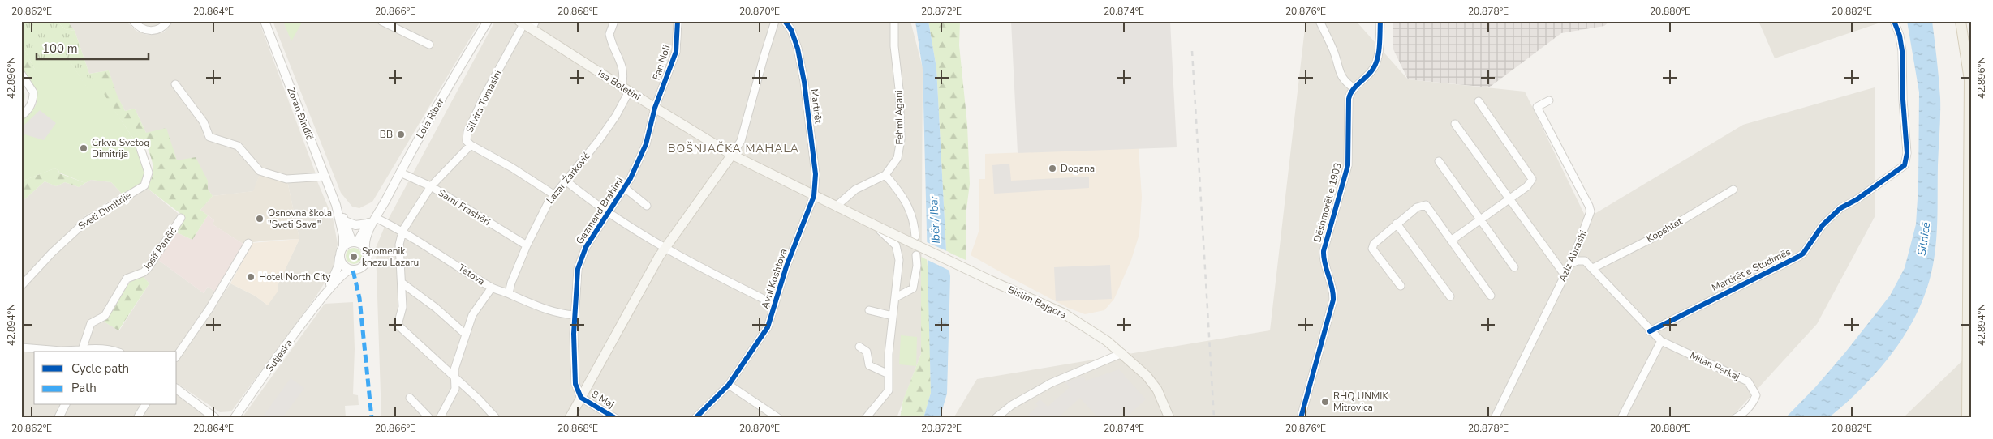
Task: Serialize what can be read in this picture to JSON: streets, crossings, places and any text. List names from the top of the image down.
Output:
{
  "streets": {
    "main road": ["Isa Boletini", "Bislim Bajgora", "8 Maj"],
    "street": [
      "Fan Noli",
      "Silvira Tomasini",
      "Martirët",
      "Zoran Đinđič",
      "Fehmi Agani",
      "Lola Ribar",
      "Lazar Žarković",
      "Dëshmorët e 1903",
      "Sami Frashëri",
      "Sveti Dimitrije",
      "Gazmend Brahimi",
      "Kopshtet",
      "Josif Pančić",
      "Aziz Abrashi",
      "Martirët e Studimës",
      "Tetova",
      "Avni Koshtova",
      "Sutjeska",
      "Milan Perkaj"
    ]
  },
  "crossings": [
    ["Fan Noli", "Isa Boletini"],
    ["Fan Noli", "Gazmend Brahimi"],
    ["Isa Boletini", "Silvira Tomasini"],
    ["Isa Boletini", "Martirët"],
    ["Isa Boletini", "Fehmi Agani"],
    ["Isa Boletini", "Lazar Žarković"],
    ["Isa Boletini", "Gazmend Brahimi"],
    ["Isa Boletini", "Avni Koshtova"],
    ["Isa Boletini", "Bislim Bajgora"],
    ["Isa Boletini", "8 Maj"],
    ["Silvira Tomasini", "Sami Frashëri"],
    ["Silvira Tomasini", "Tetova"],
    ["Martirët", "Avni Koshtova"],
    ["Zoran Đinđič", "Lola Ribar"],
    ["Zoran Đinđič", "Sutjeska"],
    ["Lola Ribar", "Sami Frashëri"],
    ["Lola Ribar", "Tetova"],
    ["Lola Ribar", "Sutjeska"],
    ["Lazar Žarković", "Sami Frashëri"],
    ["Lazar Žarković", "Tetova"],
    ["Gazmend Brahimi", "Tetova"],
    ["Gazmend Brahimi", "8 Maj"],
    ["Kopshtet", "Milan Perkaj"],
    ["Aziz Abrashi", "Milan Perkaj"],
    ["Martirët e Studimës", "Milan Perkaj"]
  ],
  "districts": ["BOŠNJAČKA MAHALA"],
  "water": ["Ibër / Ibar", "Sitnicë"],
  "places": [
    "BB",
    "Crkva Svetog Dimitrija",
    "Dogana",
    "Osnovna škola \"Sveti Sava\"",
    "Spomenik knezu Lazaru",
    "Hotel North City",
    "RHQ UNMIK Mitrovica"
  ],
  "legend": ["Cycle path", "Path"],
  "scale_bar": "100 m",
  "coordinates": [
    "20.862°E",
    "20.864°E",
    "20.866°E",
    "20.868°E",
    "20.870°E",
    "20.872°E",
    "20.874°E",
    "20.876°E",
    "20.878°E",
    "20.880°E",
    "20.882°E",
    "42.896°N",
    "42.894°N"
  ]
}
